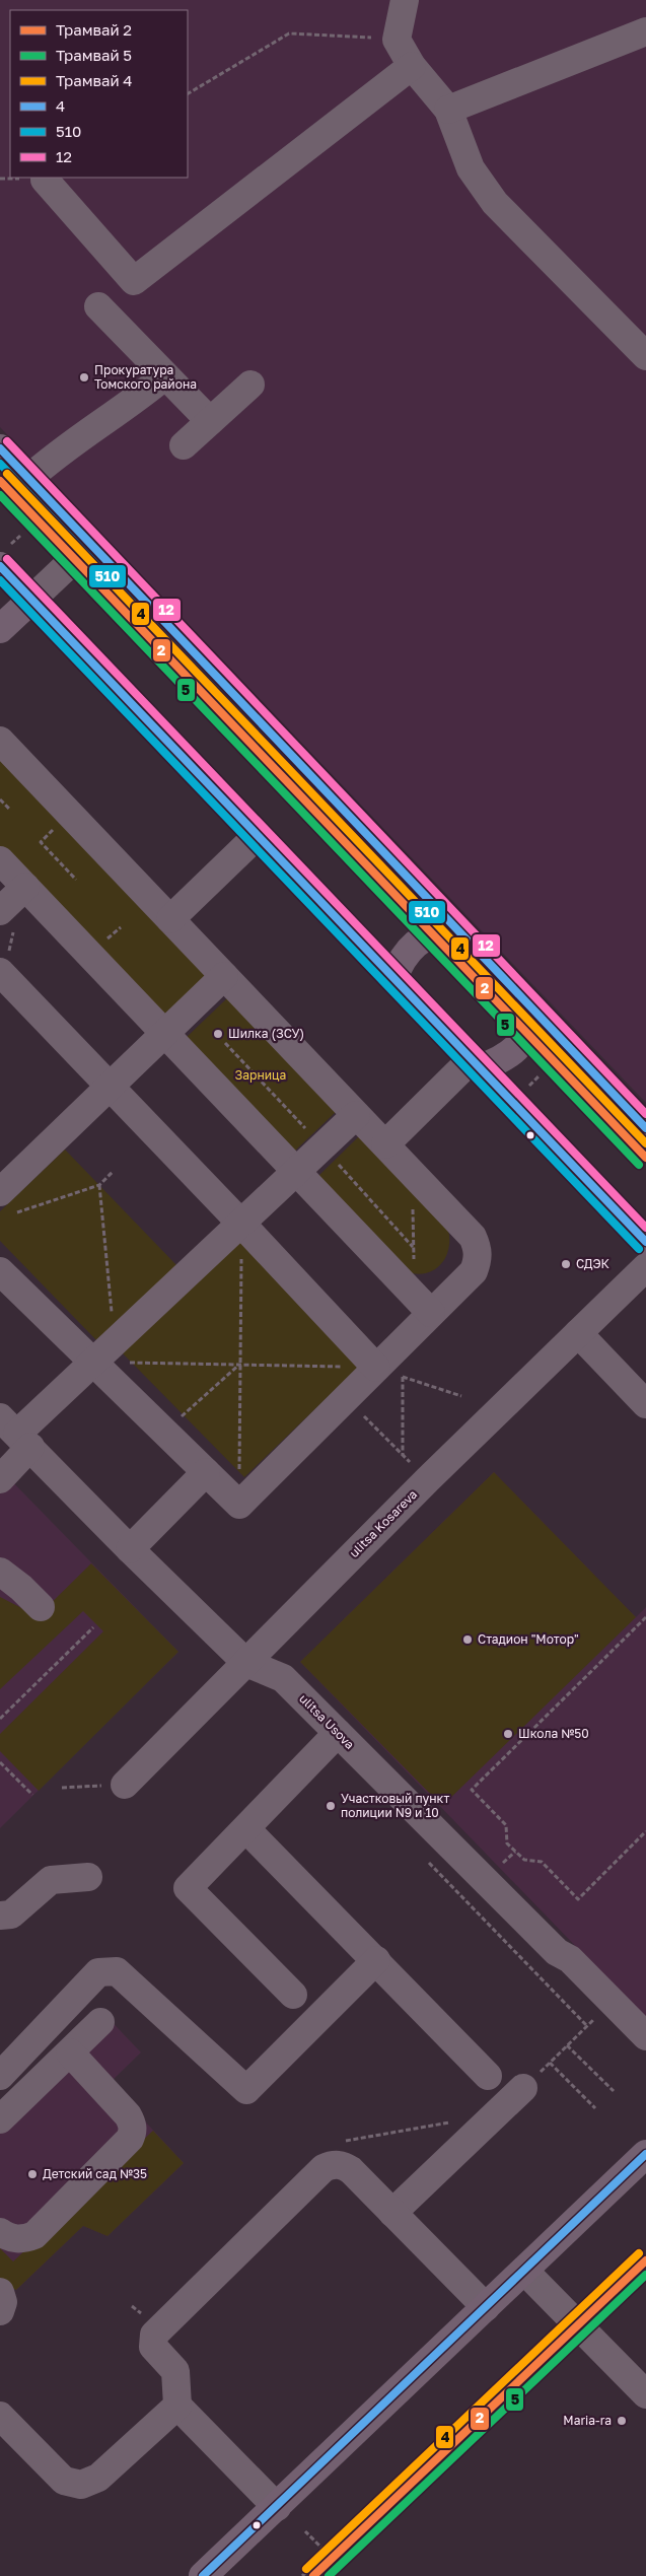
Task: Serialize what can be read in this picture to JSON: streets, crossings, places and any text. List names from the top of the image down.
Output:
{
  "streets": {
    "street": ["ulitsa Kosareva", "ulitsa Usova"]
  },
  "crossings": [
    ["ulitsa Kosareva", "ulitsa Usova"]
  ],
  "parks": ["Зарница"],
  "places": [
    "Прокуратура Томского района",
    "Шилка (ЗСУ)",
    "СДЭК",
    "Стадион \"Мотор\"",
    "Школа №50",
    "Участковый пункт полиции N9 и 10",
    "Детский сад №35",
    "Maria-ra"
  ],
  "lines": [
    "transit line 12",
    "transit line 4",
    "transit line 510",
    "tram line 4",
    "tram line 2",
    "tram line 5"
  ],
  "legend": [
    "Трамвай 2",
    "Трамвай 5",
    "Трамвай 4",
    "4",
    "510",
    "12"
  ]
}
